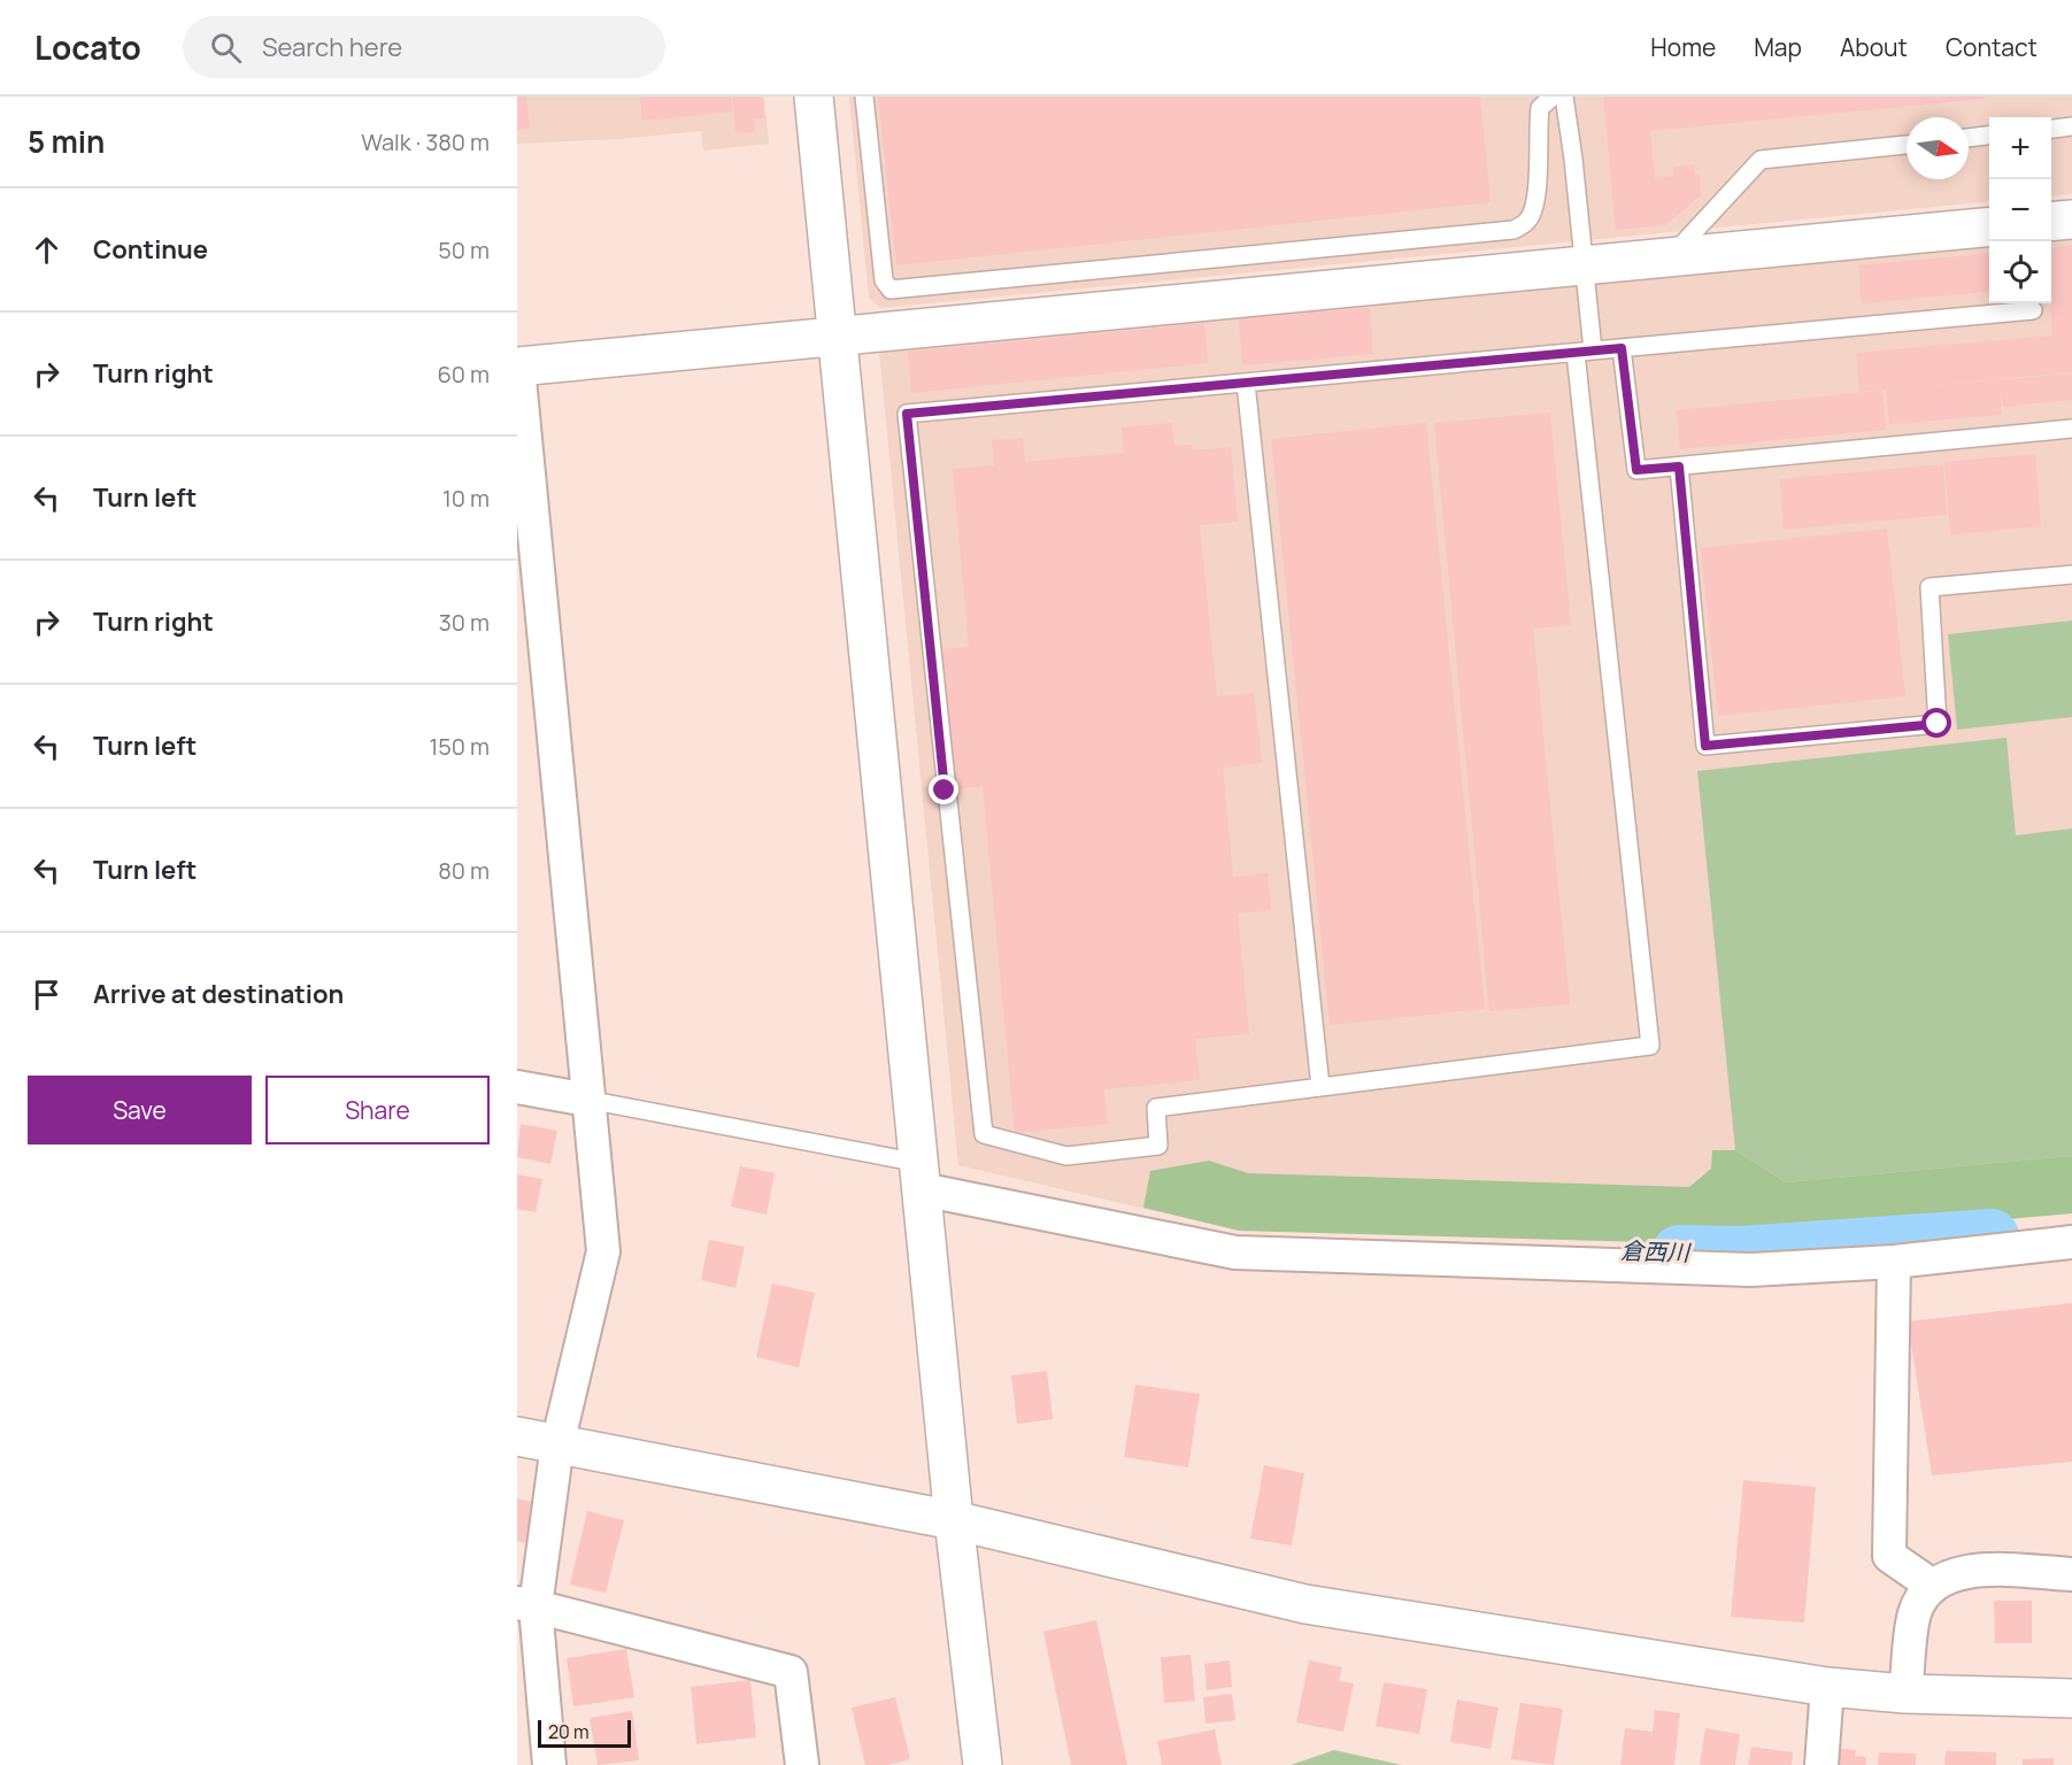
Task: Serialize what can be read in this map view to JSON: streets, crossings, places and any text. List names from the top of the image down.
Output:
{
  "water": ["倉西川"],
  "scale_bar": "20 m",
  "north": "right",
  "page": {
    "header": "Locato",
    "search": "Search here",
    "nav": [
      "Home",
      "Map",
      "About",
      "Contact"
    ],
    "heading": ["5 min", "Walk · 380 m"],
    "map_buttons": ["+", "−"],
    "list": [
      ["Continue", "50 m"],
      ["Turn right", "60 m"],
      ["Turn left", "10 m"],
      ["Turn right", "30 m"],
      ["Turn left", "150 m"],
      ["Turn left", "80 m"],
      "Arrive at destination"
    ],
    "buttons": ["Save", "Share"],
    "scale": "20 m"
  }
}
